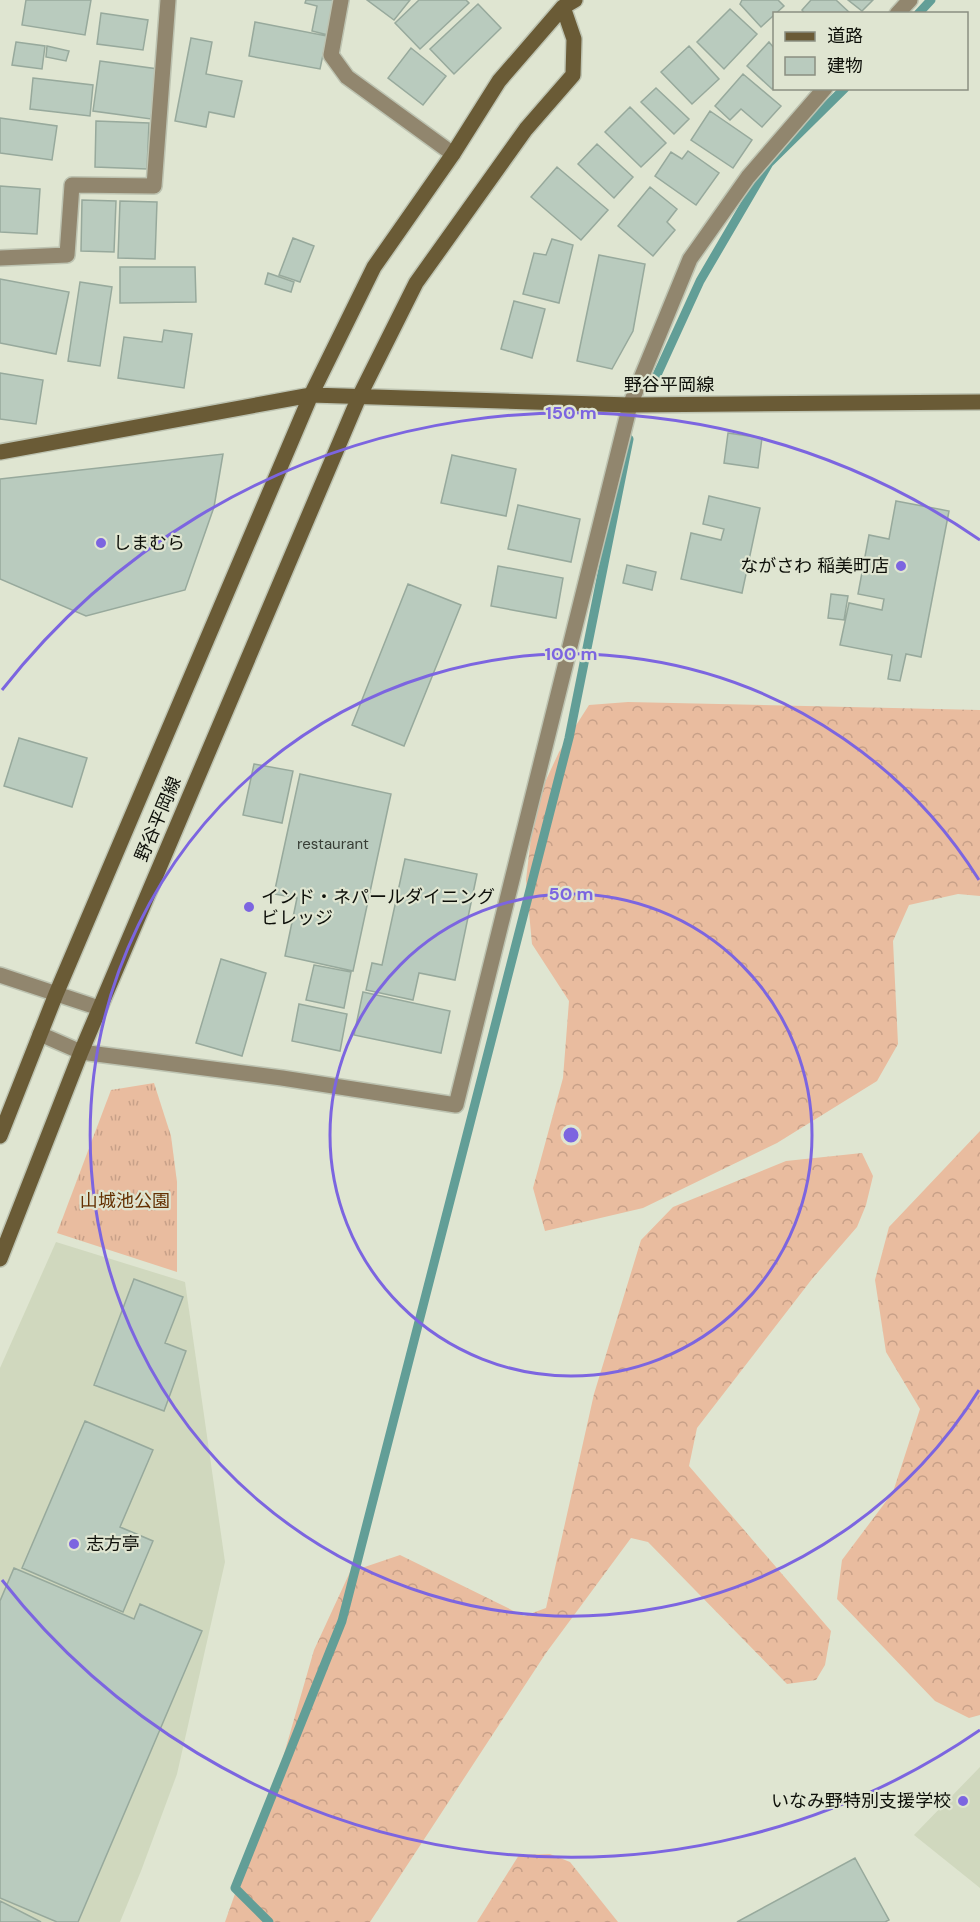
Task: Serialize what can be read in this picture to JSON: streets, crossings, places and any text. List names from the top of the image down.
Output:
{
  "streets": {
    "main road": ["野谷平岡線"]
  },
  "parks": ["山城池公園"],
  "places": [
    "しまむら",
    "ながさわ 稲美町店",
    "インド・ネパールダイニング ビレッジ",
    "志方亭",
    "いなみ野特別支援学校"
  ],
  "house_numbers": ["restaurant"],
  "legend": ["道路", "建物"],
  "rings": ["150 m", "100 m", "50 m"]
}
